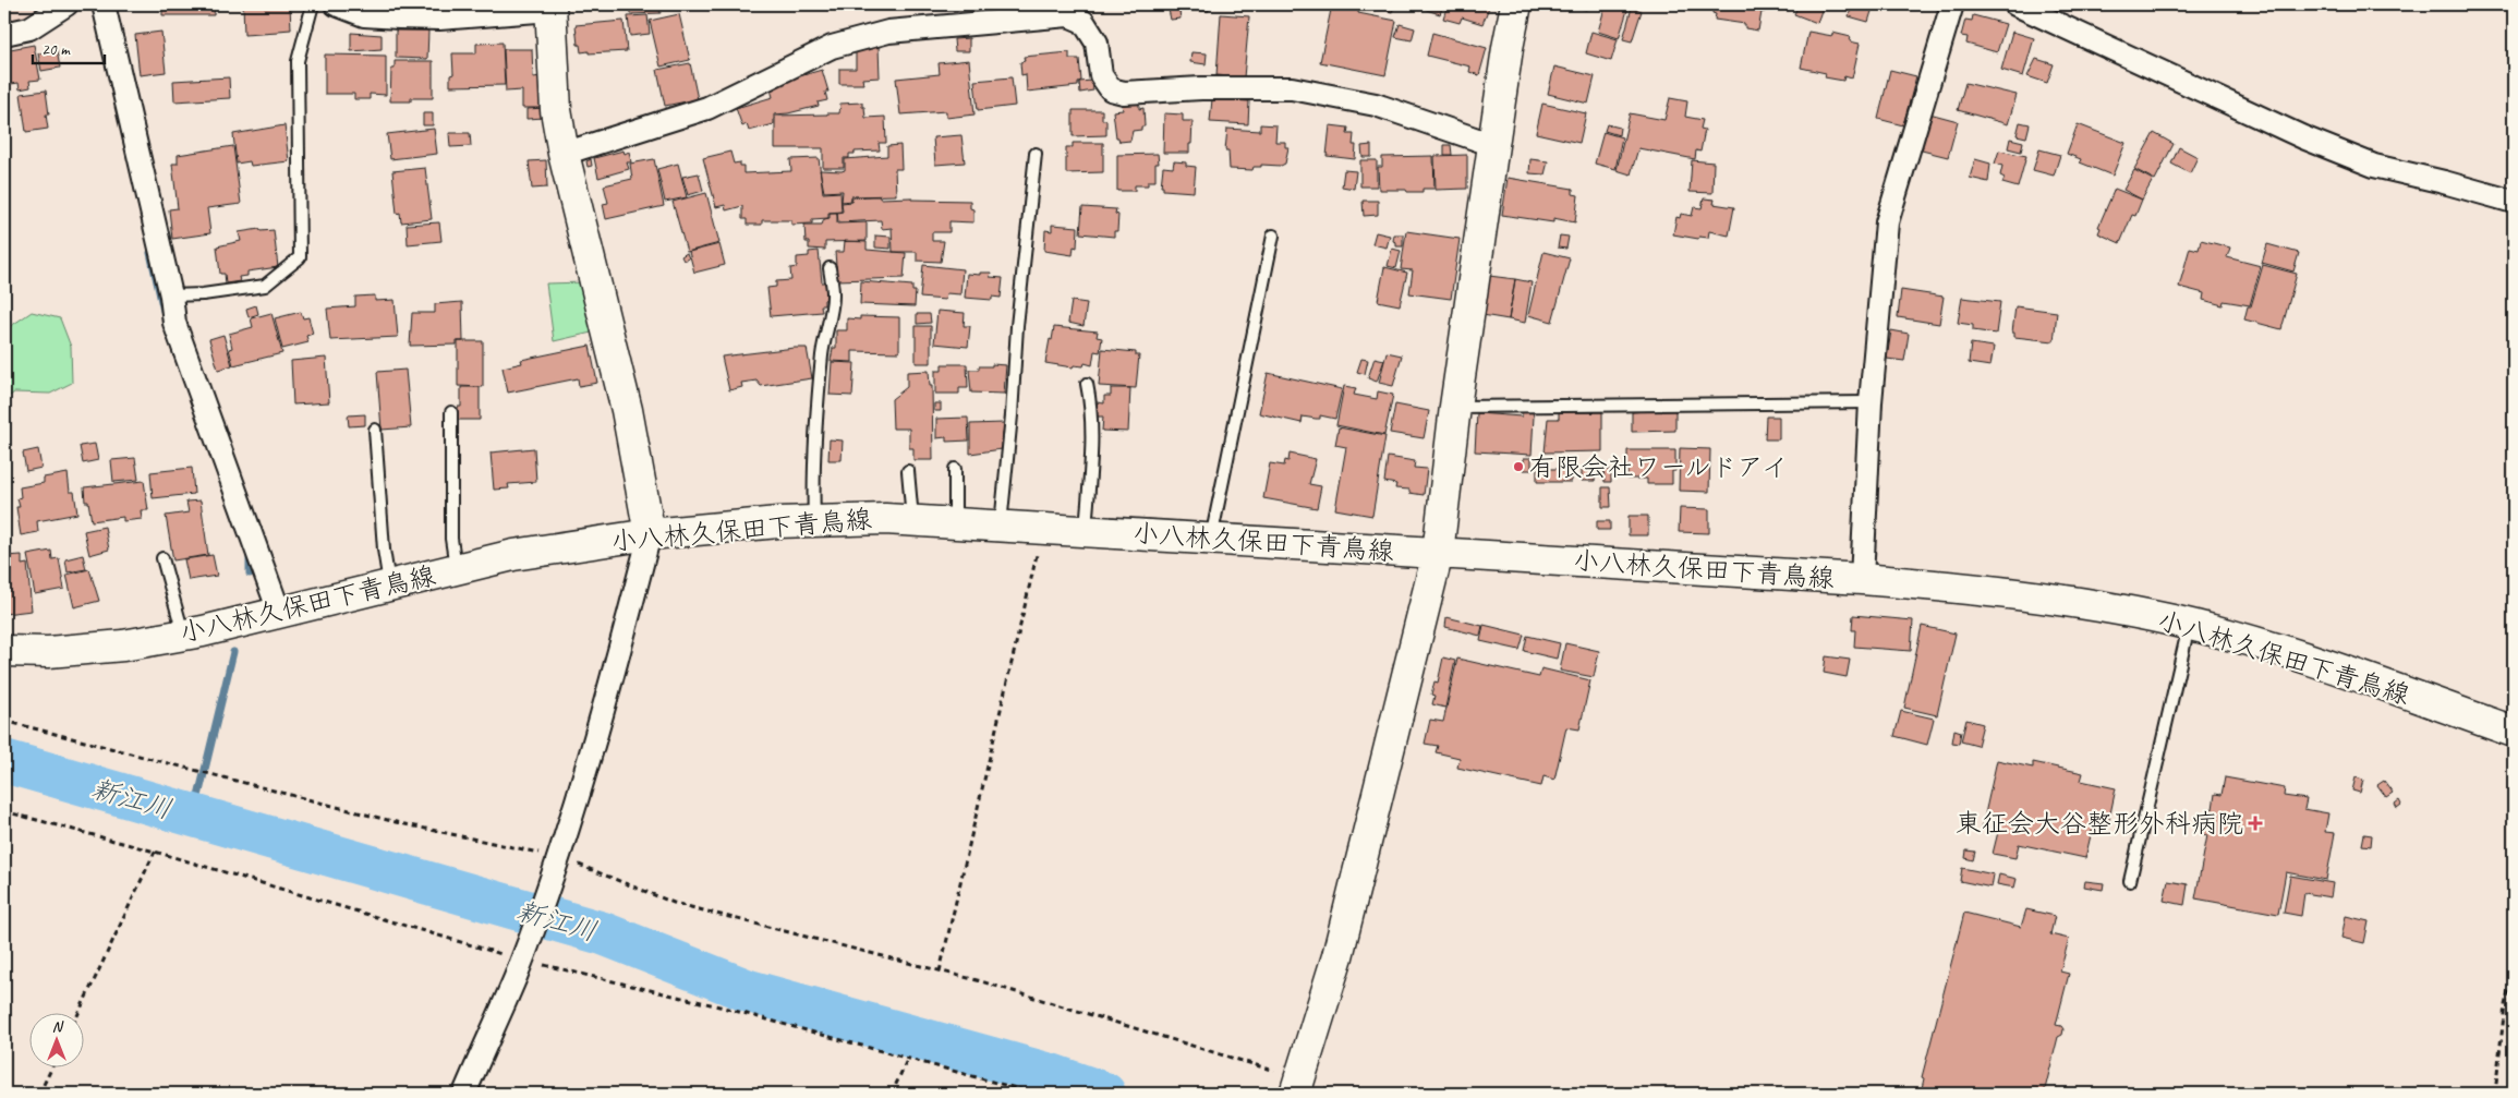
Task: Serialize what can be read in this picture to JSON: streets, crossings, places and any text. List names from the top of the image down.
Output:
{
  "streets": {
    "main road": ["小八林久保田下青鳥線"]
  },
  "water": ["新江川"],
  "places": {
    "other": ["有限会社ワールドアイ"],
    "health": ["東征会大谷整形外科病院"]
  },
  "scale_bar": "20 m",
  "north": "top"
}
